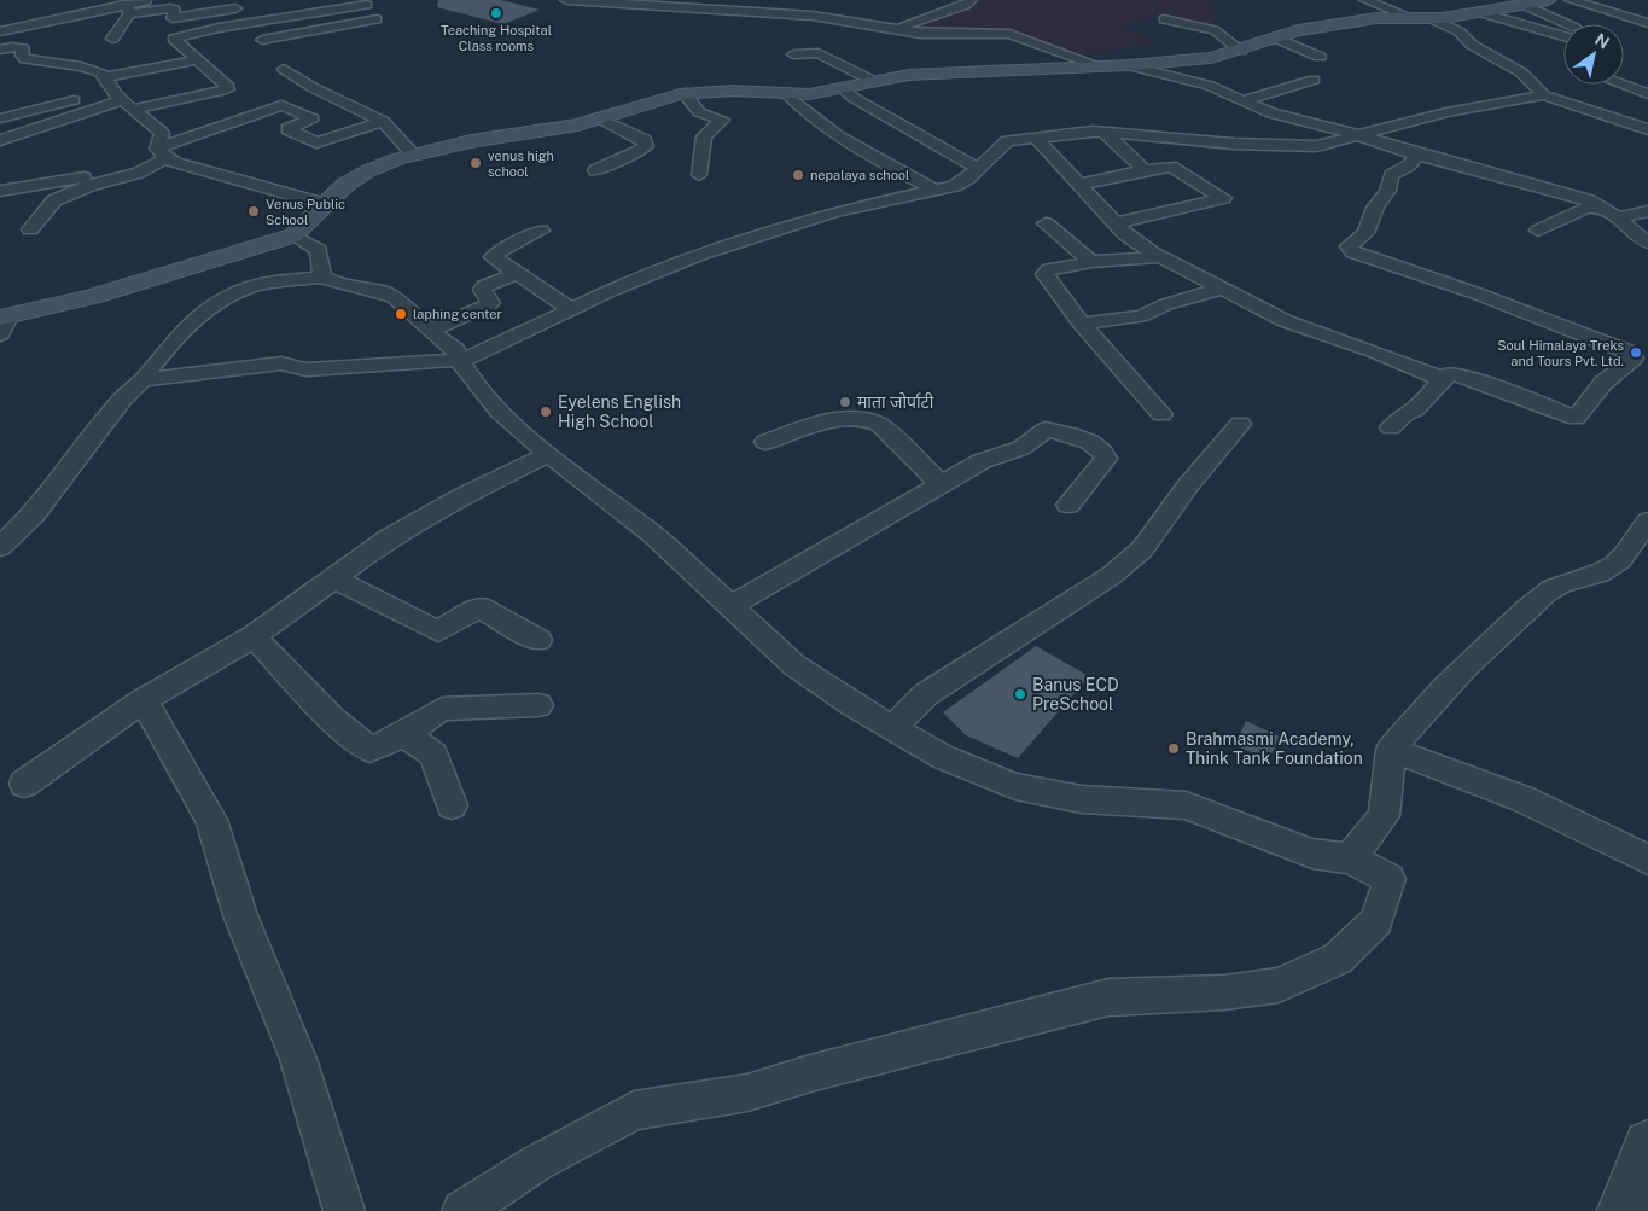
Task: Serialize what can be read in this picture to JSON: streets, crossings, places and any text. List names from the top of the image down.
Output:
{
  "places": [
    "Teaching Hospital Class rooms",
    "venus high school",
    "nepalaya school",
    "Venus Public School",
    "laphing center",
    "Soul Himalaya Treks and Tours Pvt. Ltd.",
    "माता जोर्पाटी",
    "Eyelens English High School",
    "Banus ECD PreSchool",
    "Brahmasmi Academy, Think Tank Foundation"
  ],
  "north": "top right"
}
